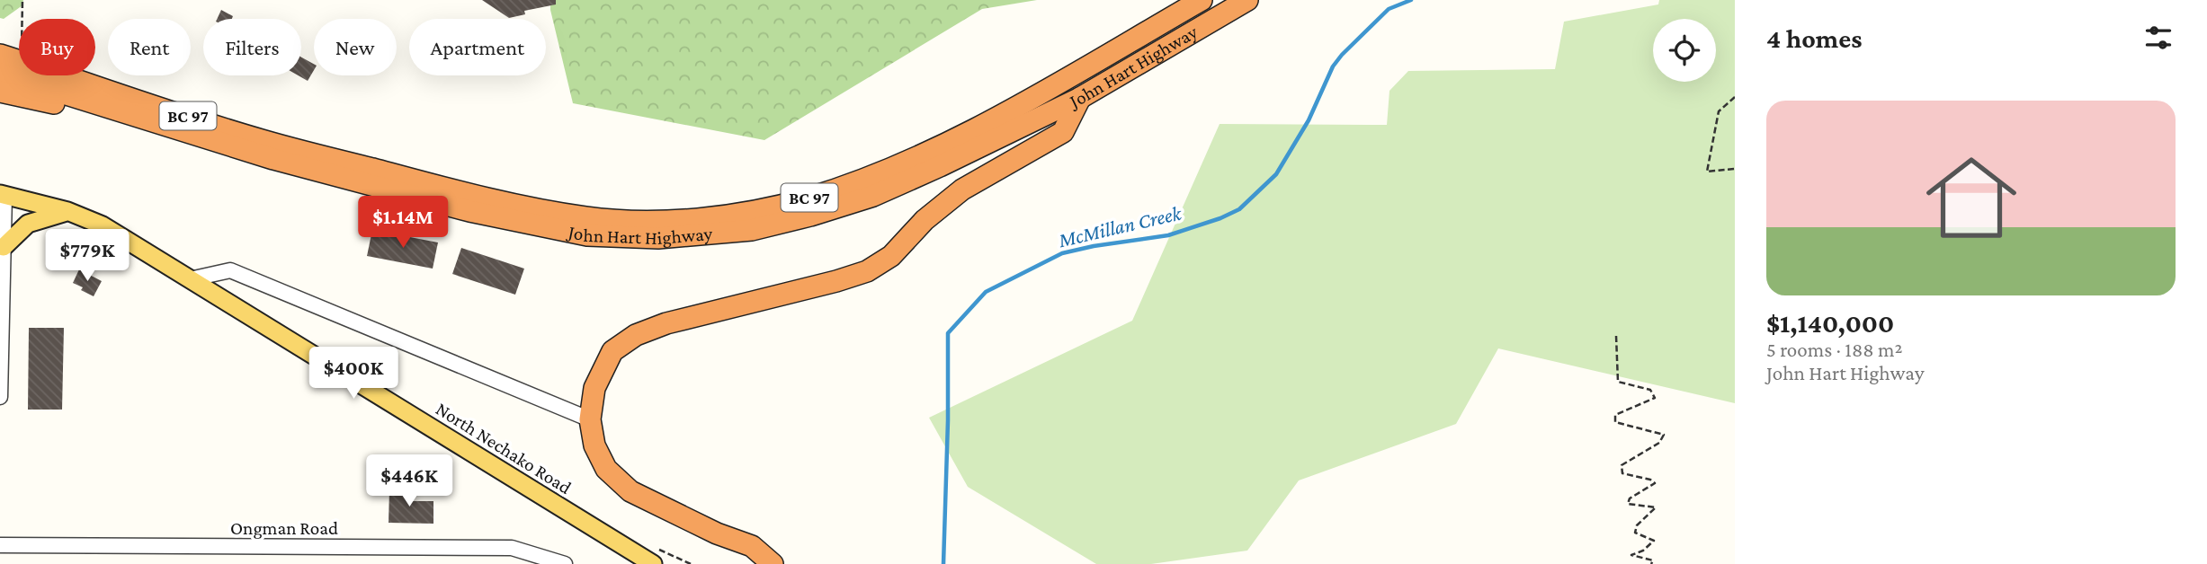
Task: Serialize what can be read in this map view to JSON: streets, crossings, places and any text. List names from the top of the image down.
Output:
{
  "streets": {
    "highway": ["John Hart Highway", "BC 97"],
    "main road": ["North Nechako Road"],
    "street": ["Ongman Road"]
  },
  "water": ["McMillan Creek"],
  "page": {
    "heading": "4 homes",
    "chip": [
      "Buy",
      "Rent",
      "Filters",
      "New",
      "Apartment"
    ],
    "list": [
      {
        "name": "$1,140,000",
        "note": "5 rooms · 188 m² · John Hart Highway"
      }
    ],
    "price": [
      "$1.14M",
      "$779K",
      "$400K",
      "$446K"
    ]
  }
}
